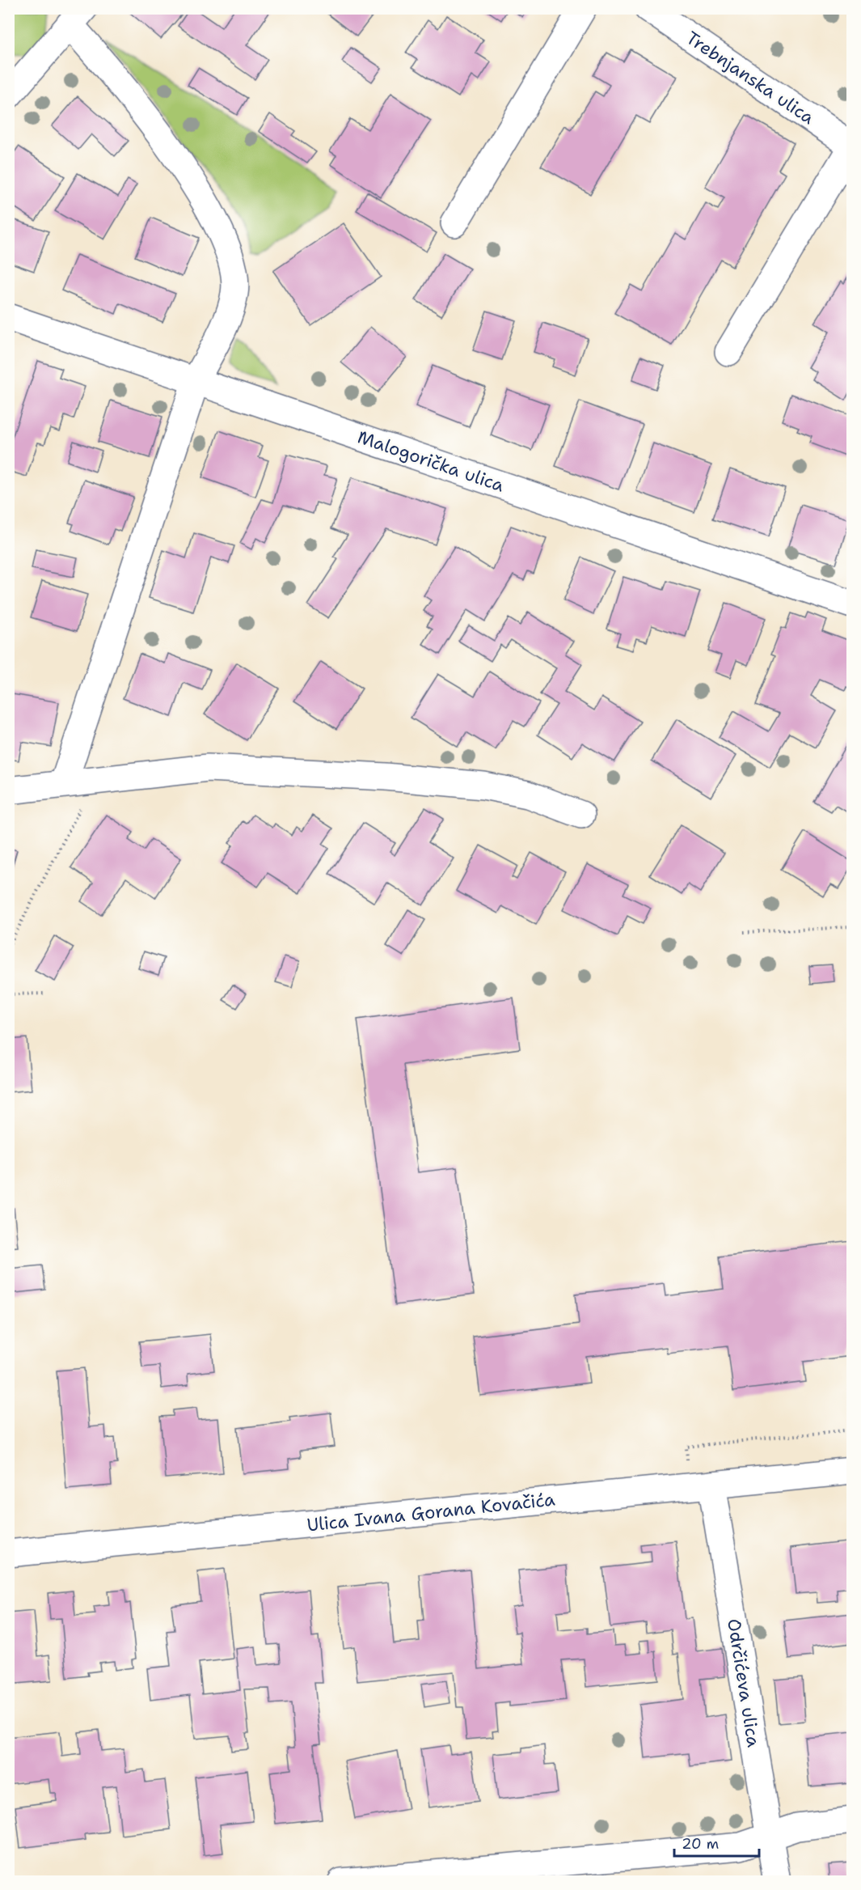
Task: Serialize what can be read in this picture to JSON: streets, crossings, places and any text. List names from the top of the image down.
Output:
{
  "streets": {
    "street": [
      "Trebnjanska ulica",
      "Malogorička ulica",
      "Ulica Ivana Gorana Kovačića",
      "Odrčićeva ulica"
    ]
  },
  "crossings": [
    ["Ulica Ivana Gorana Kovačića", "Odrčićeva ulica"]
  ],
  "scale_bar": "20 m"
}
